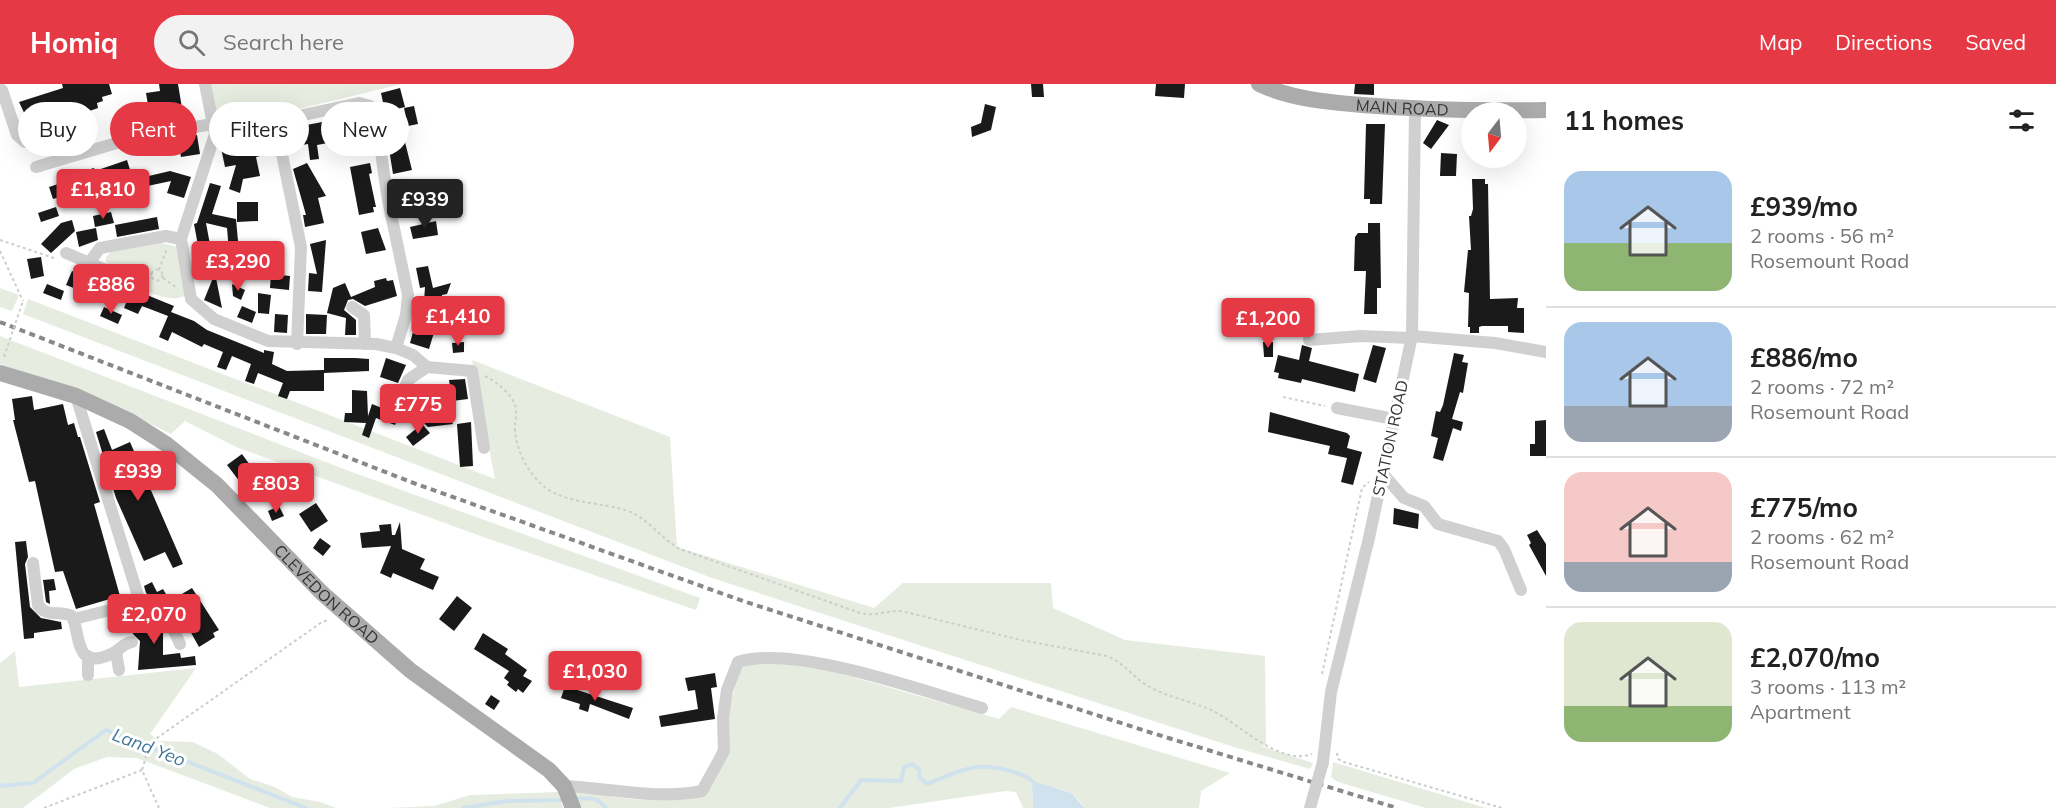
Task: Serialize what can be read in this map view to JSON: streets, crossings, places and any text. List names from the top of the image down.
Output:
{
  "streets": {
    "main road": ["MAIN ROAD", "CLEVEDON ROAD"],
    "street": ["STATION ROAD"]
  },
  "crossings": [
    ["MAIN ROAD", "STATION ROAD"]
  ],
  "water": ["Land Yeo"],
  "north": "bottom",
  "page": {
    "header": "Homiq",
    "search": "Search here",
    "nav": ["Map", "Directions", "Saved"],
    "heading": "11 homes",
    "chip": [
      "Buy",
      "Rent",
      "Filters",
      "New"
    ],
    "list": [
      {
        "name": "£939/mo",
        "note": "2 rooms · 56 m² · Rosemount Road"
      },
      {
        "name": "£886/mo",
        "note": "2 rooms · 72 m² · Rosemount Road"
      },
      {
        "name": "£775/mo",
        "note": "2 rooms · 62 m² · Rosemount Road"
      },
      {
        "name": "£2,070/mo",
        "note": "3 rooms · 113 m² · Apartment"
      }
    ],
    "price": [
      "£1,810",
      "£939",
      "£3,290",
      "£886",
      "£1,410",
      "£1,200",
      "£775",
      "£939",
      "£803",
      "£2,070",
      "£1,030"
    ]
  }
}
